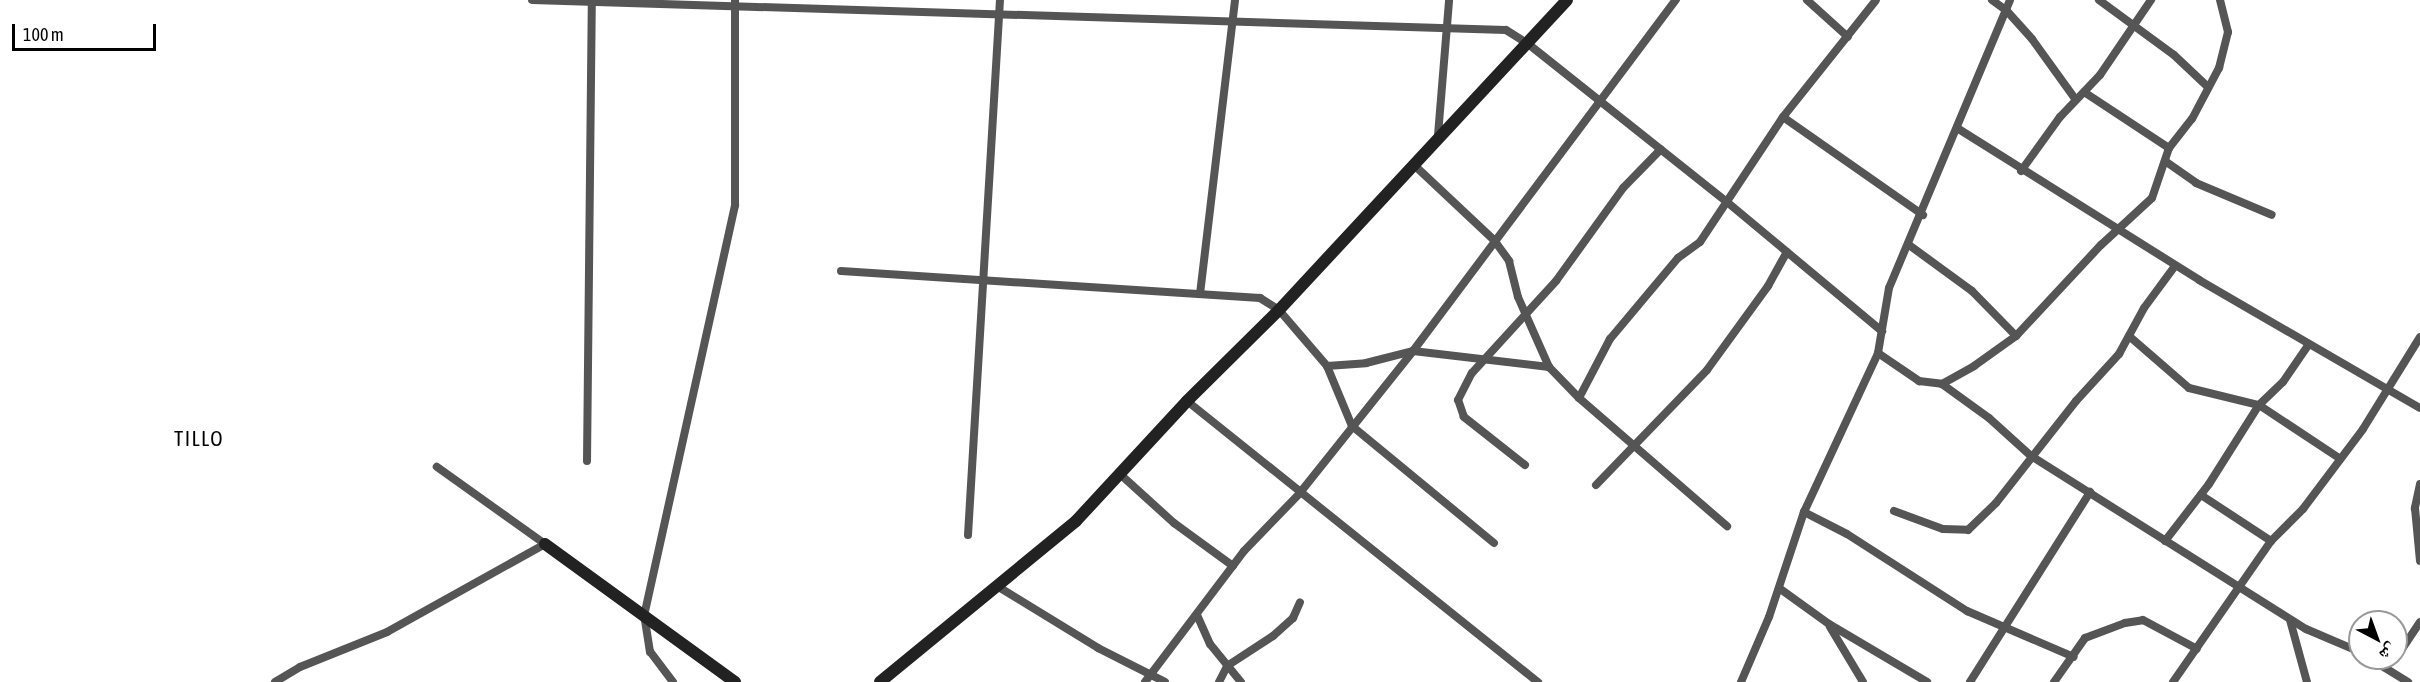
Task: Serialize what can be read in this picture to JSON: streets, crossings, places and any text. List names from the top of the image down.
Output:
{
  "districts": ["TILLO"],
  "scale_bar": "100 m",
  "north": "bottom right"
}
